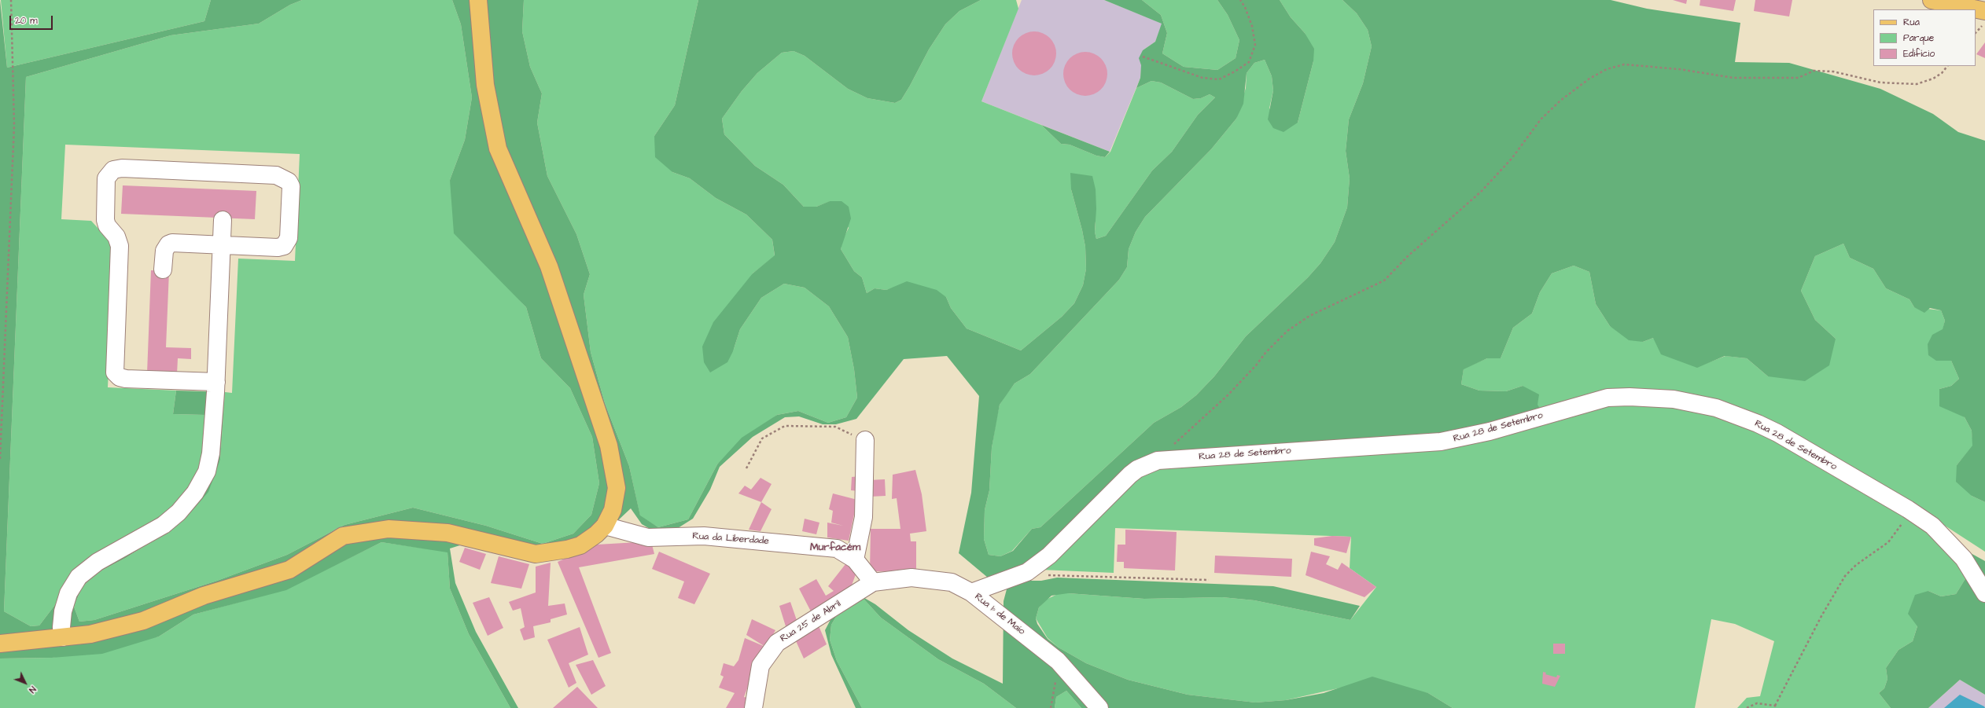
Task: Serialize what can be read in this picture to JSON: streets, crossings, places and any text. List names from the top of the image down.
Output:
{
  "streets": {
    "street": [
      "Rua 28 de Setembro",
      "Rua da Liberdade",
      "Rua 1º de Maio",
      "Rua 25 de Abril"
    ]
  },
  "crossings": [
    ["Rua 28 de Setembro", "Rua 1º de Maio"],
    ["Rua 1º de Maio", "Rua 25 de Abril"]
  ],
  "districts": ["Murfacém"],
  "legend": ["Rua", "Parque", "Edifício"],
  "scale_bar": "20 m",
  "north": "bottom right"
}
